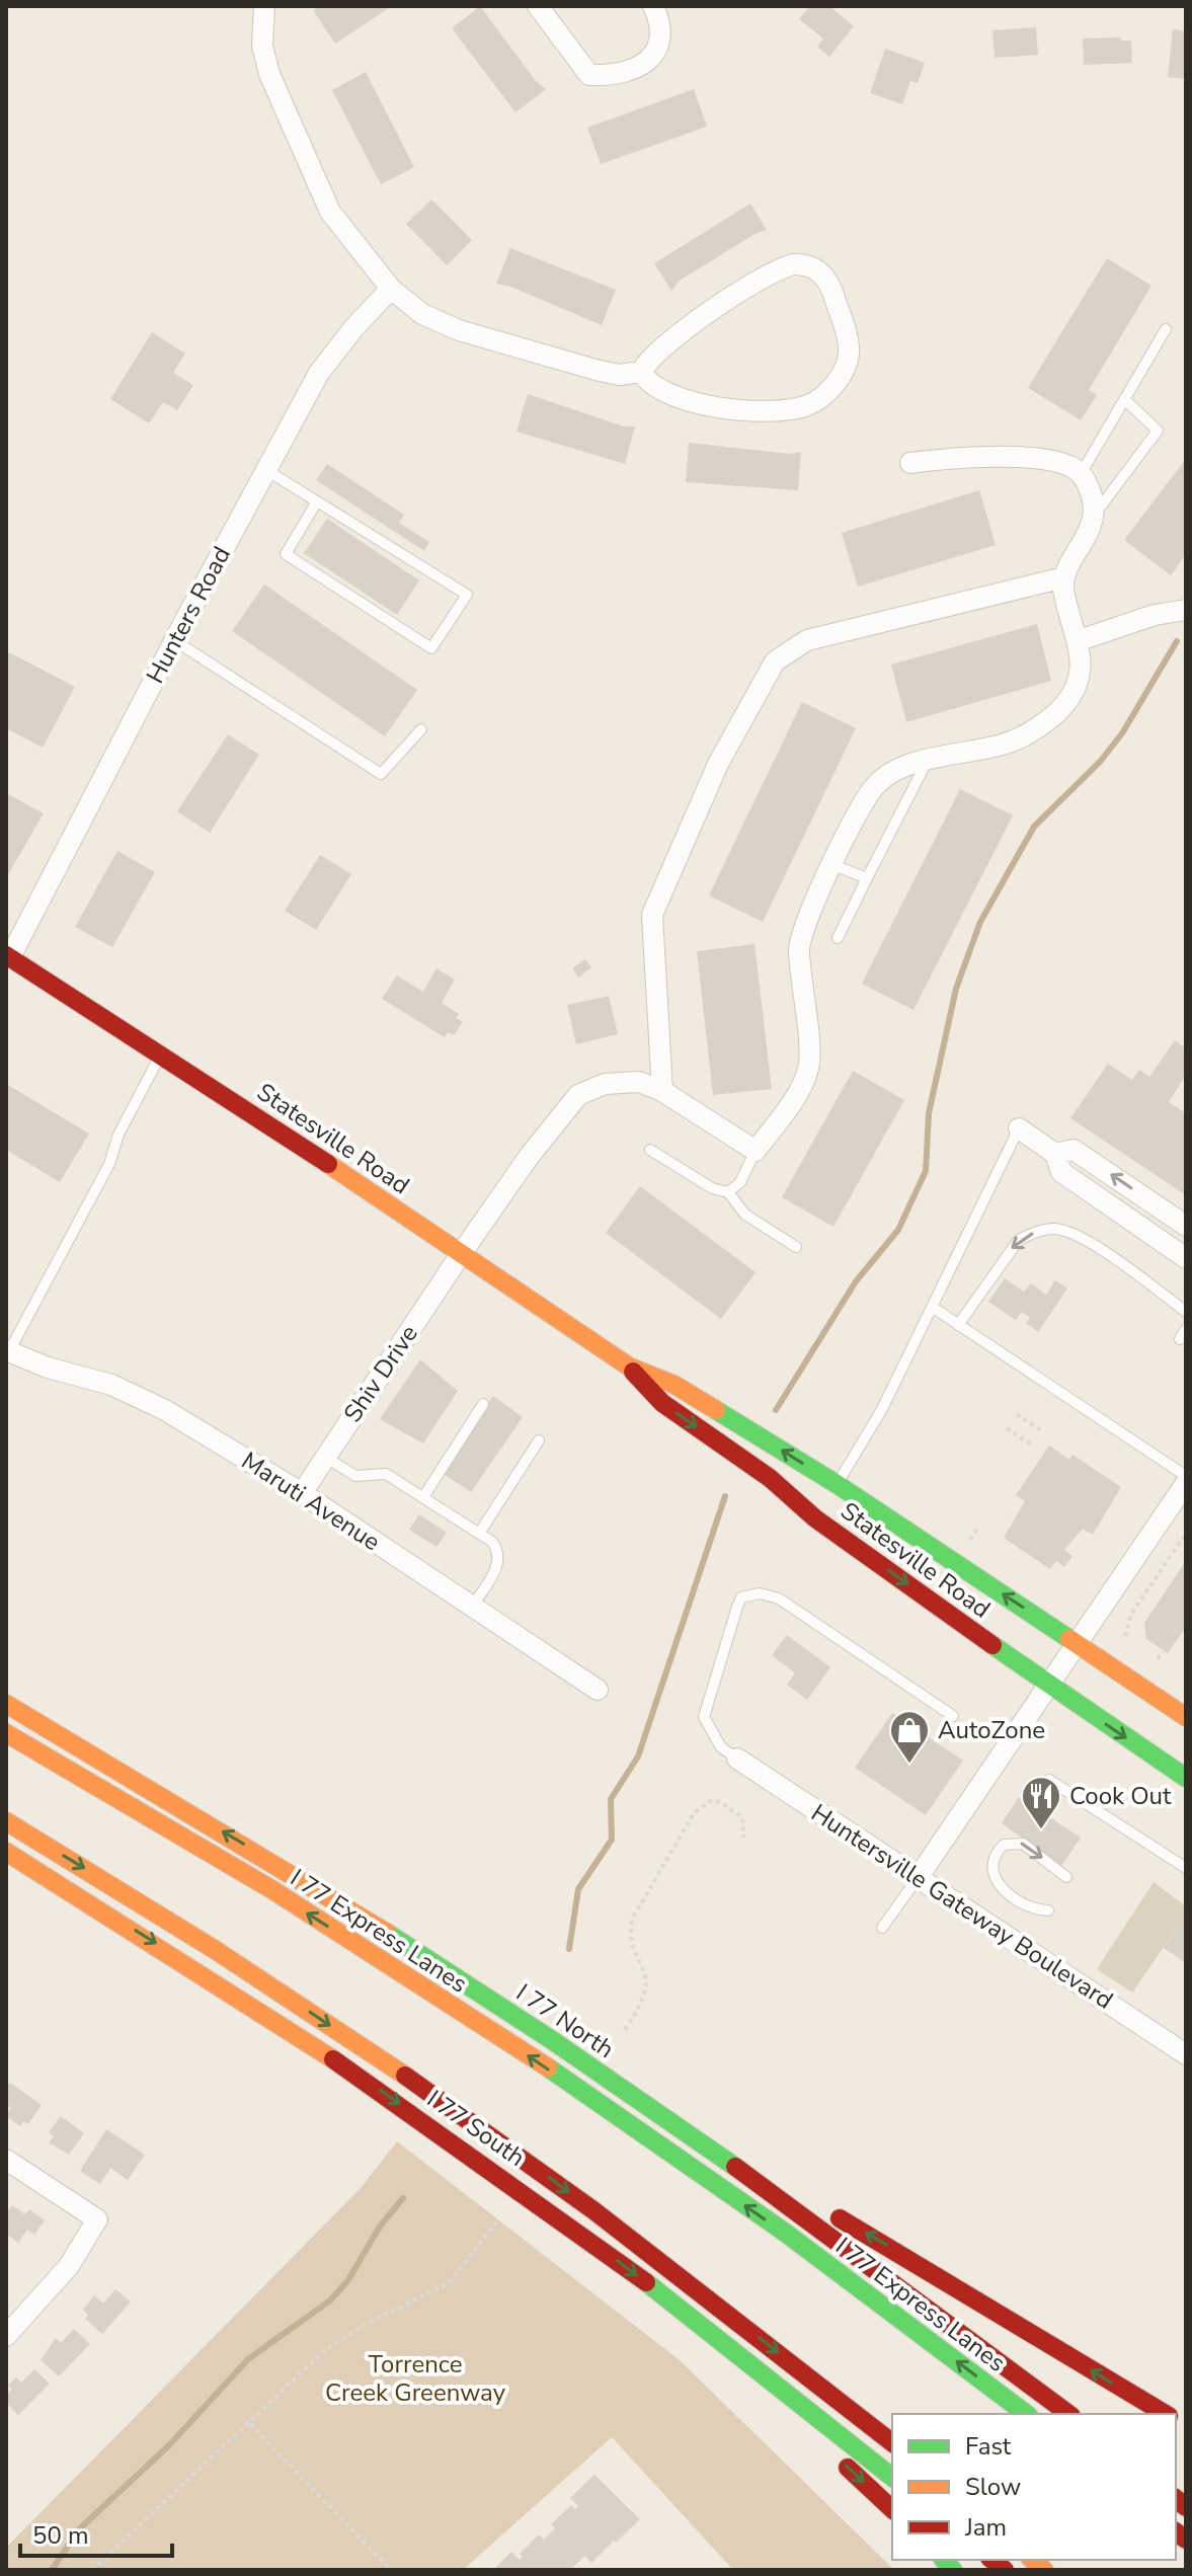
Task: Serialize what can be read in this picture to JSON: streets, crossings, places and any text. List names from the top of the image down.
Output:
{
  "streets": {
    "main road": [
      "Statesville Road",
      "I 77 Express Lanes",
      "I 77 North",
      "I 77 South"
    ],
    "street": [
      "Hunters Road",
      "Shiv Drive",
      "Maruti Avenue",
      "Huntersville Gateway Boulevard"
    ]
  },
  "crossings": [
    ["Hunters Road", "Statesville Road"],
    ["Statesville Road", "Shiv Drive"],
    ["Shiv Drive", "Maruti Avenue"]
  ],
  "parks": ["Torrence Creek Greenway"],
  "places": {
    "shop": ["AutoZone"],
    "restaurant": ["Cook Out"]
  },
  "legend": ["Fast", "Slow", "Jam"],
  "scale_bar": "50 m"
}
